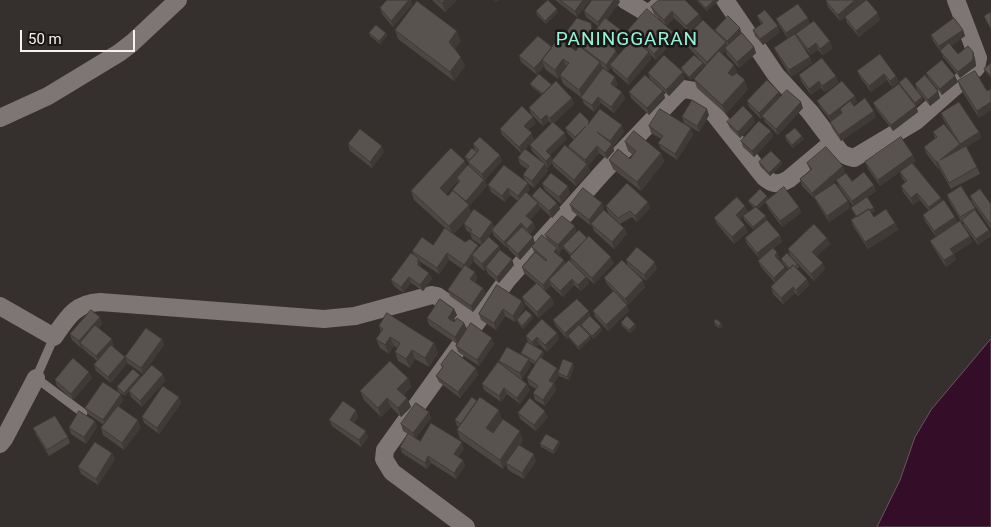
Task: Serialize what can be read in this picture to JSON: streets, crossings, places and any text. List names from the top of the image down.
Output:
{
  "districts": ["PANINGGARAN"],
  "scale_bar": "50 m"
}
